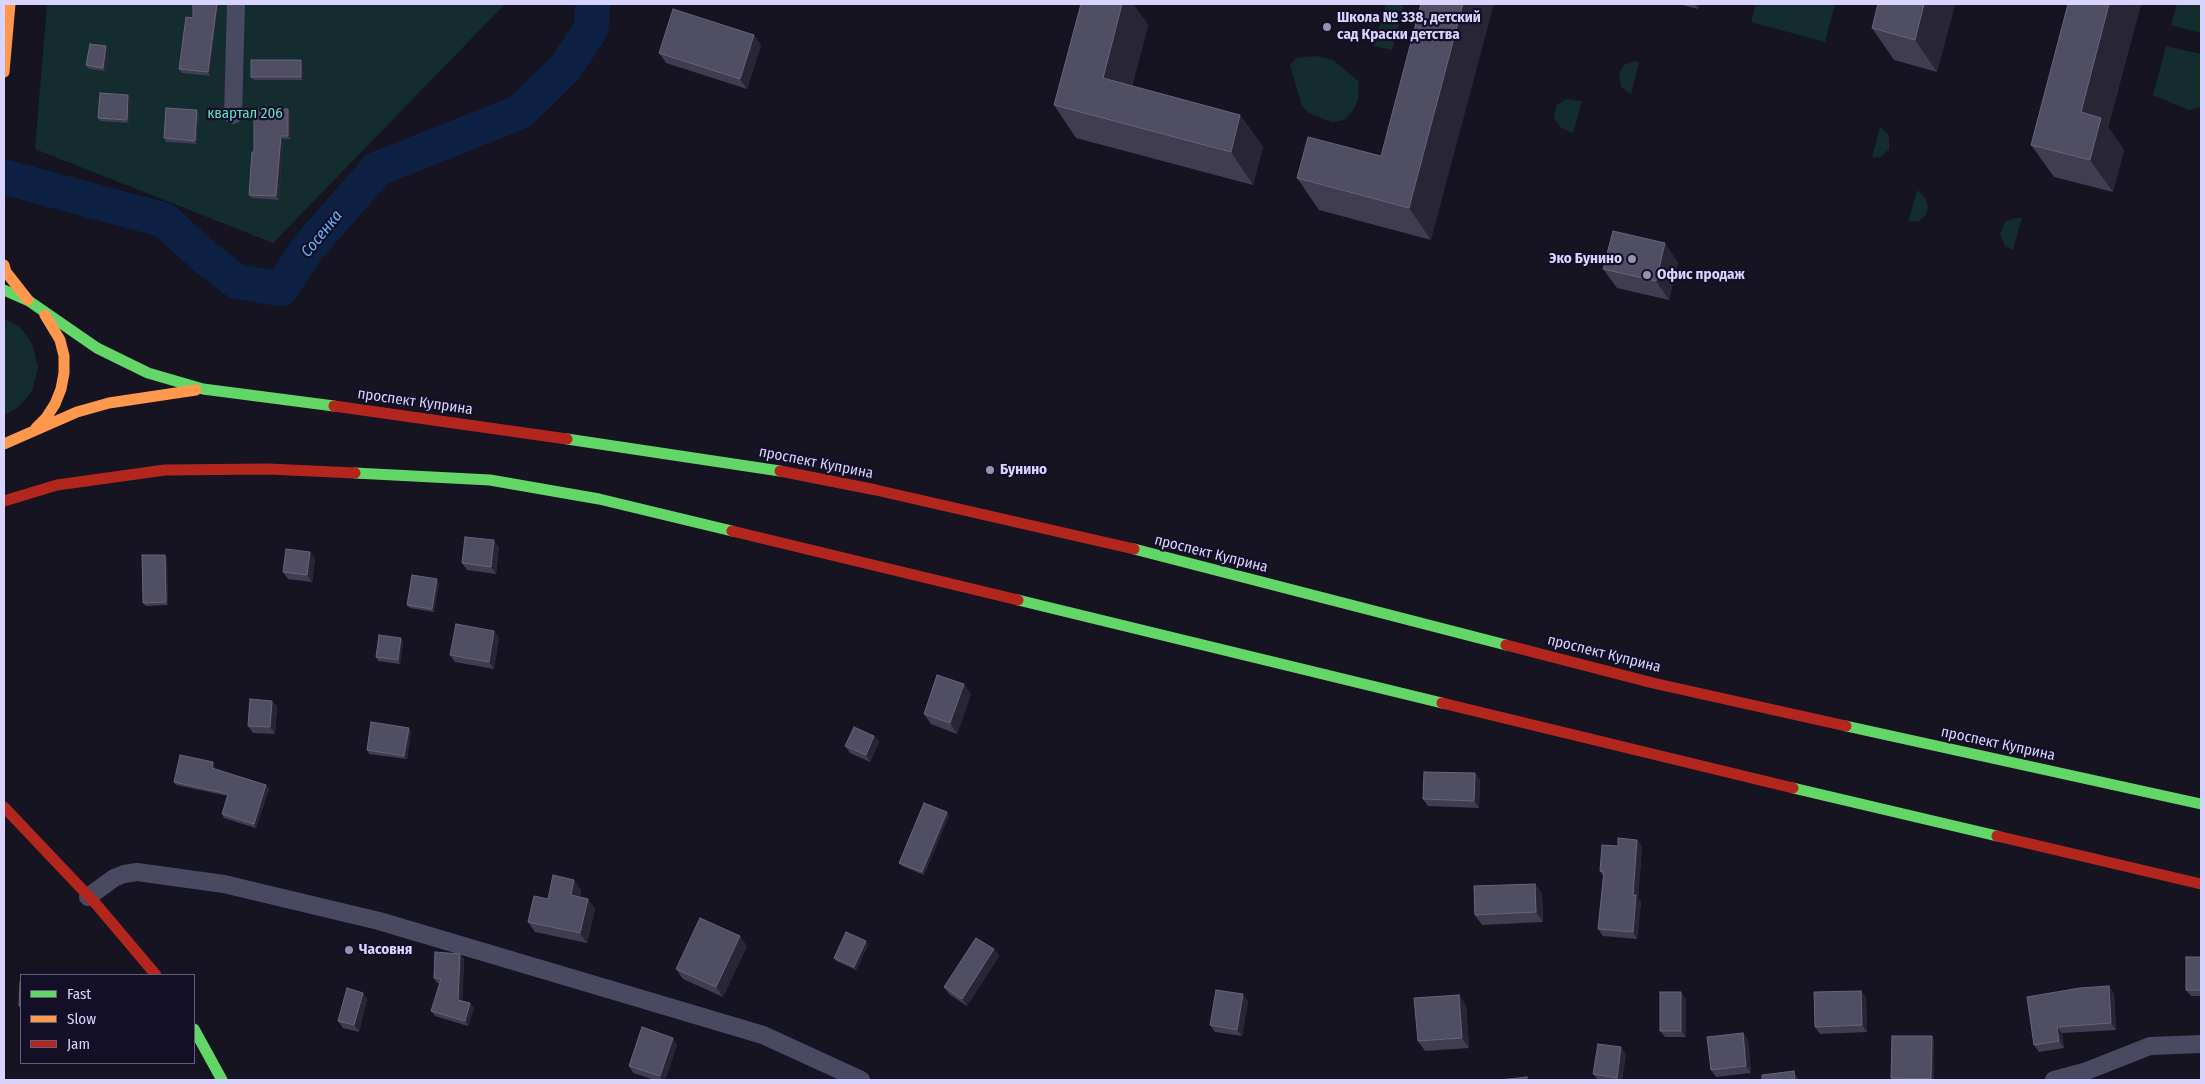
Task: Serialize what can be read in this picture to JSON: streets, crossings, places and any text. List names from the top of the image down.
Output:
{
  "streets": {
    "main road": ["проспект Куприна"]
  },
  "water": ["Сосенка"],
  "parks": ["квартал 206"],
  "places": [
    "Школа № 338, детский сад Краски детства",
    "Эко Бунино",
    "Офис продаж",
    "Бунино",
    "Часовня"
  ],
  "legend": ["Fast", "Slow", "Jam"]
}
